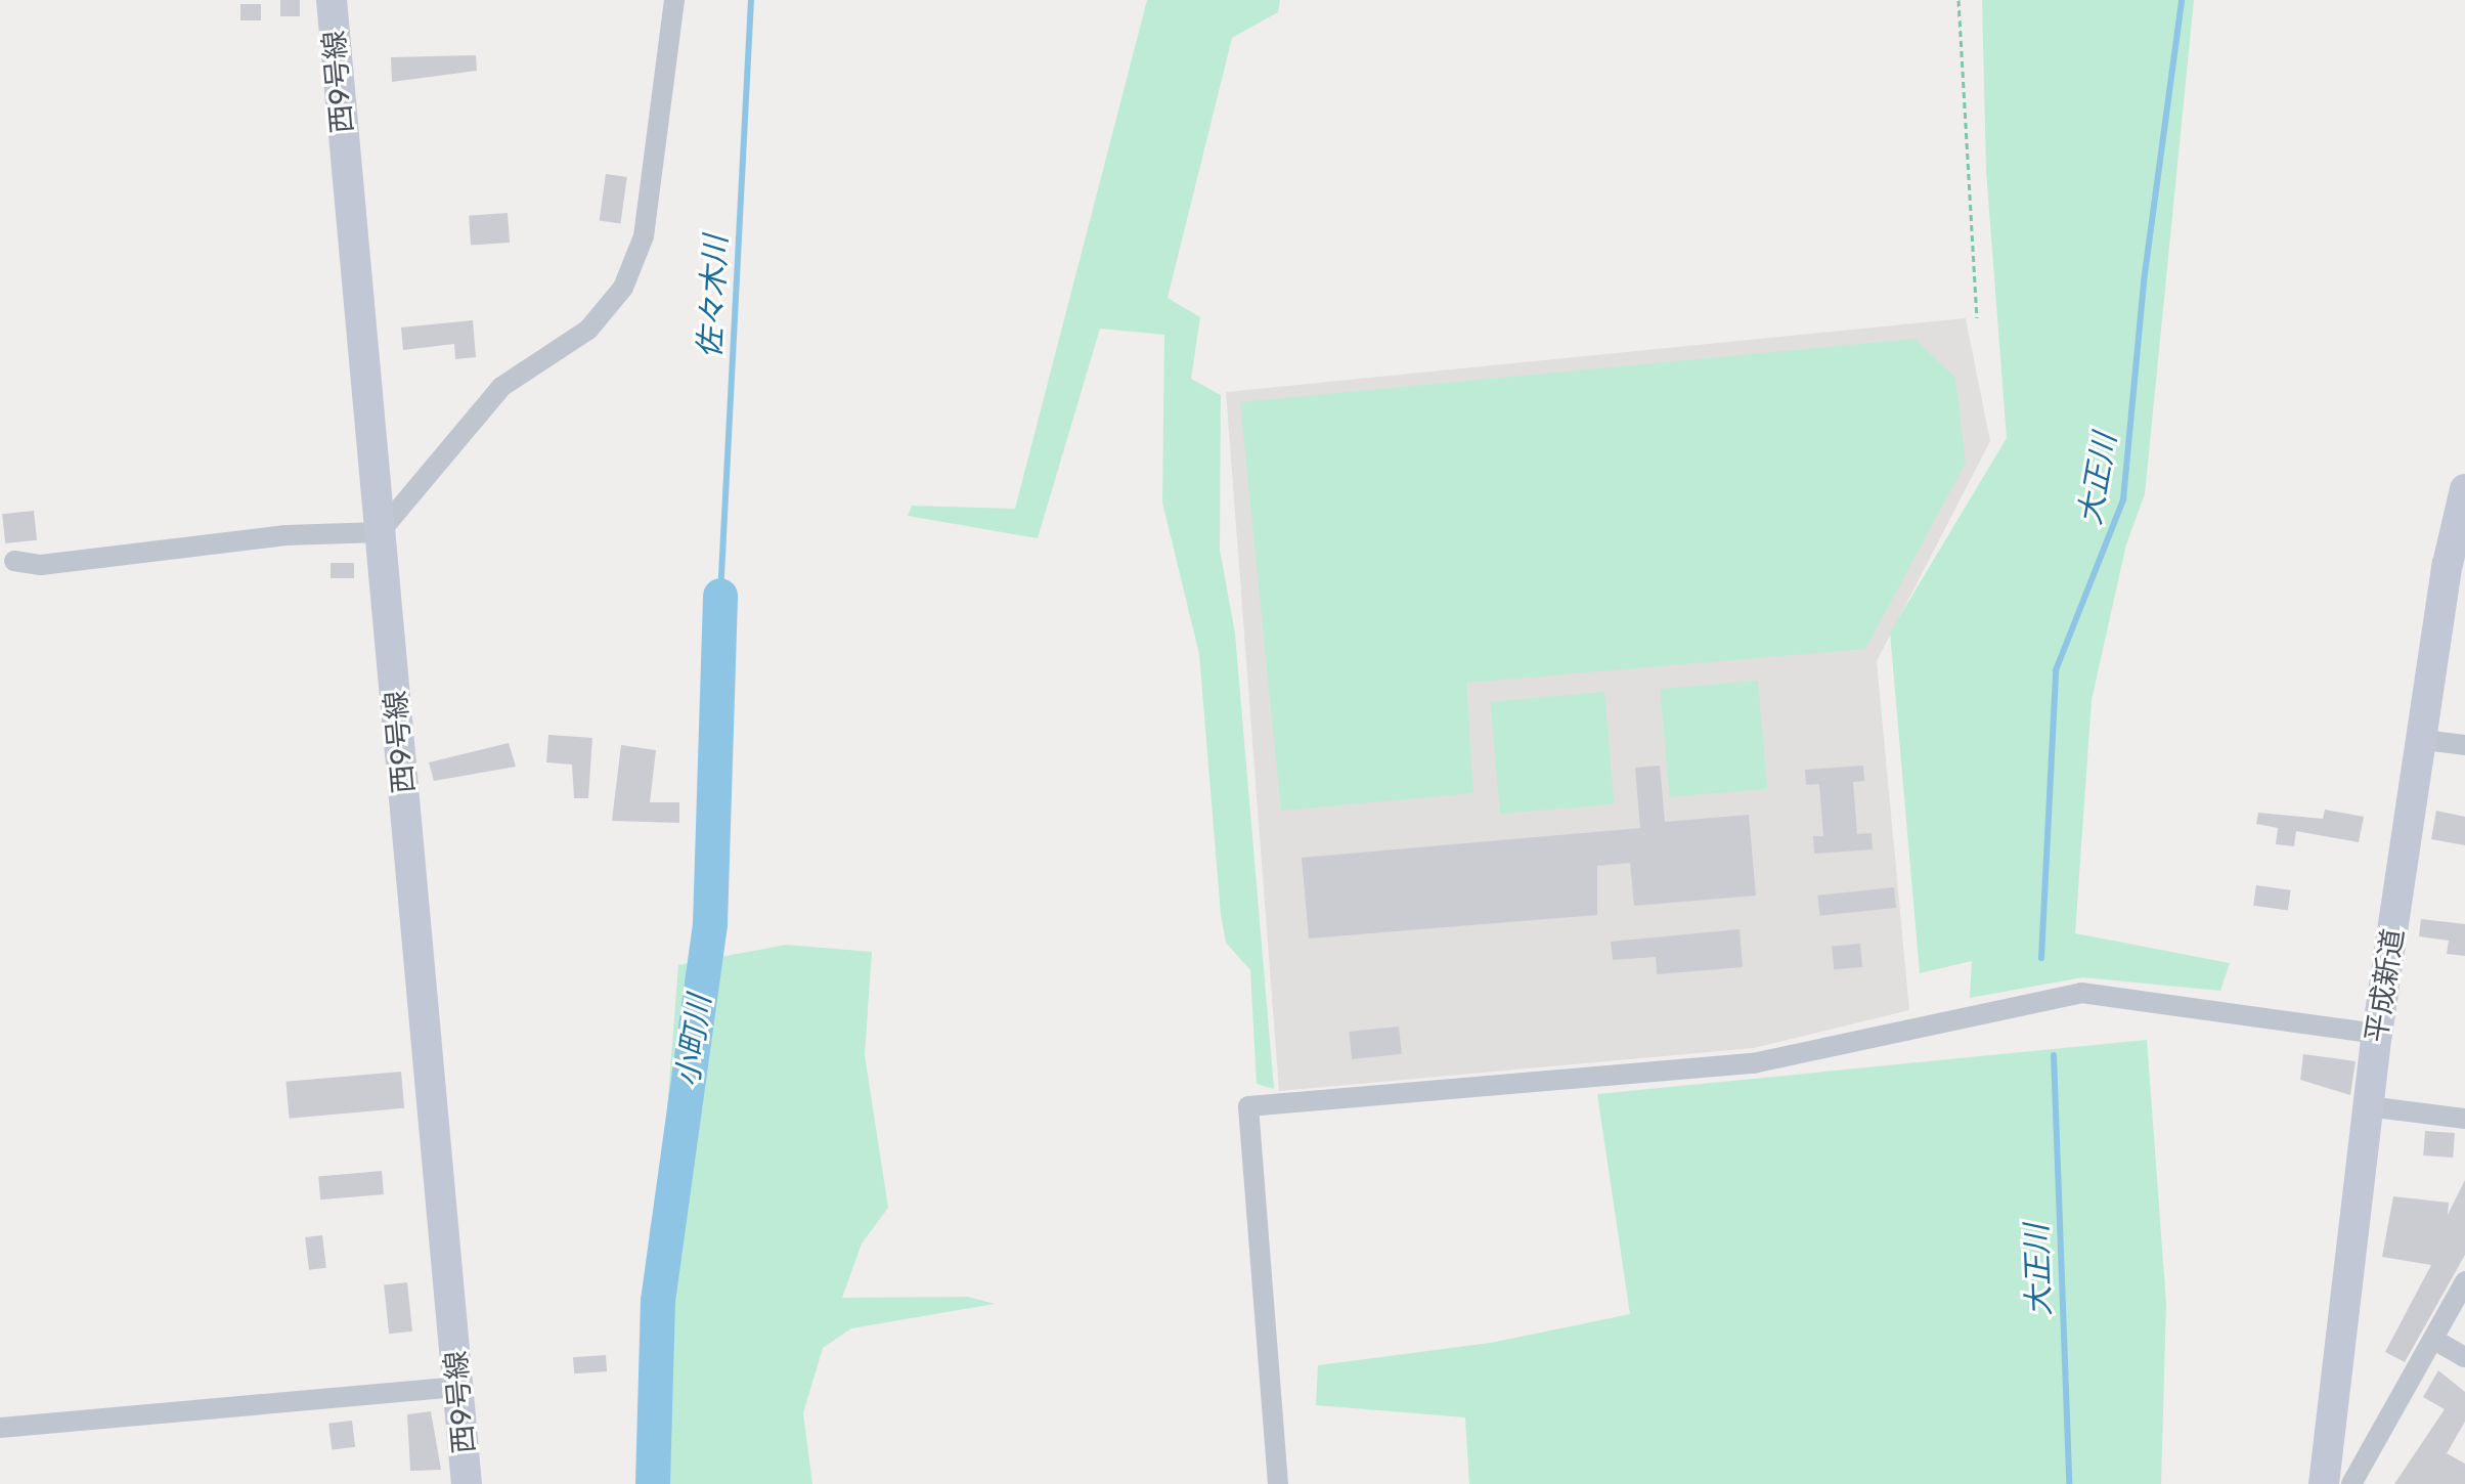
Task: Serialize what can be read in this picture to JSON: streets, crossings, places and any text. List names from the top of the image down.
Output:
{
  "streets": {
    "street": ["西9号線", "平成新道"]
  },
  "water": ["佐々木川", "大正川", "小町川"]
}
